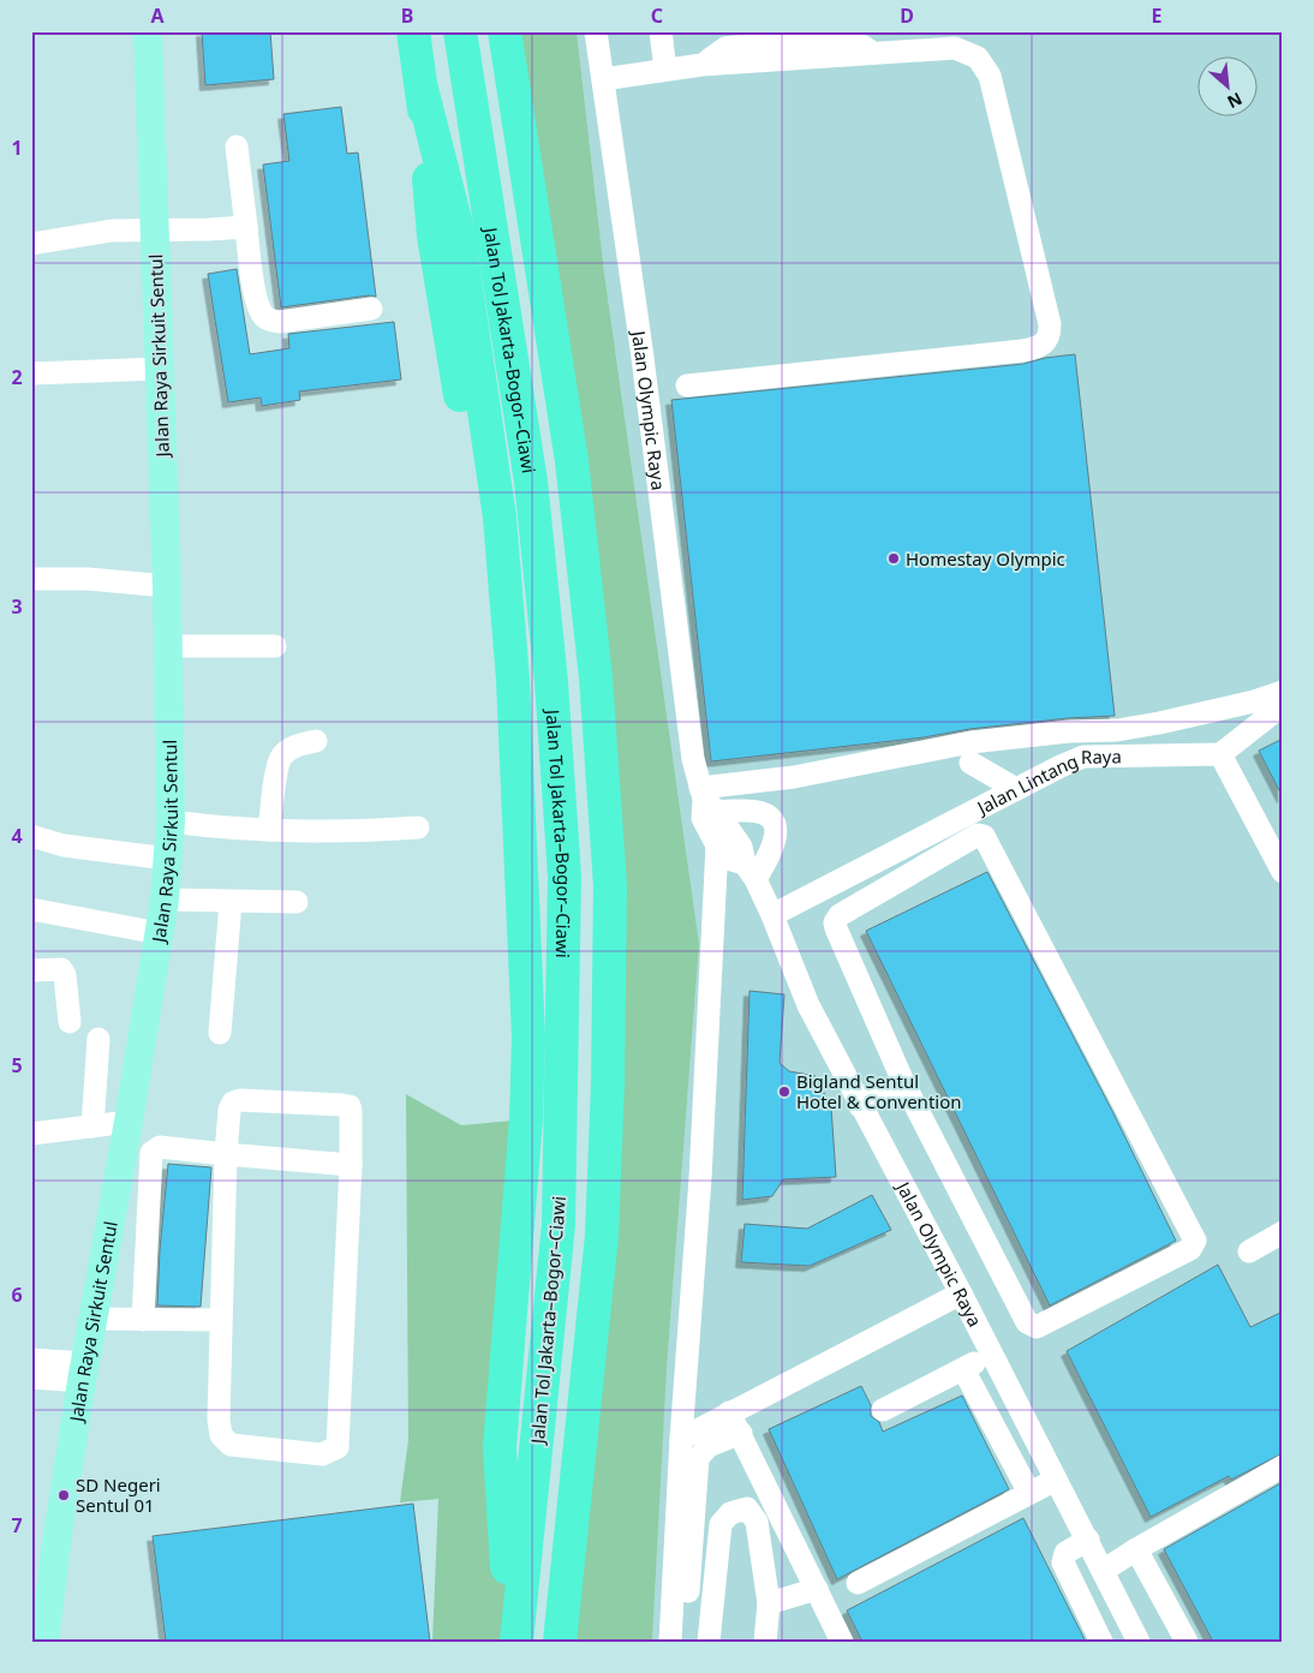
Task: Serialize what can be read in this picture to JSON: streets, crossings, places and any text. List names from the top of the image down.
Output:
{
  "streets": {
    "highway": ["Jalan Tol Jakarta–Bogor–Ciawi"],
    "main road": ["Jalan Raya Sirkuit Sentul"],
    "street": ["Jalan Olympic Raya", "Jalan Lintang Raya"]
  },
  "crossings": [
    ["Jalan Olympic Raya", "Jalan Lintang Raya"]
  ],
  "places": ["Homestay Olympic", "Bigland Sentul Hotel & Convention", "SD Negeri Sentul 01"],
  "north": "bottom right",
  "grid": {
    "columns": [
      "A",
      "B",
      "C",
      "D",
      "E"
    ],
    "rows": [
      "1",
      "2",
      "3",
      "4",
      "5",
      "6",
      "7"
    ]
  }
}
